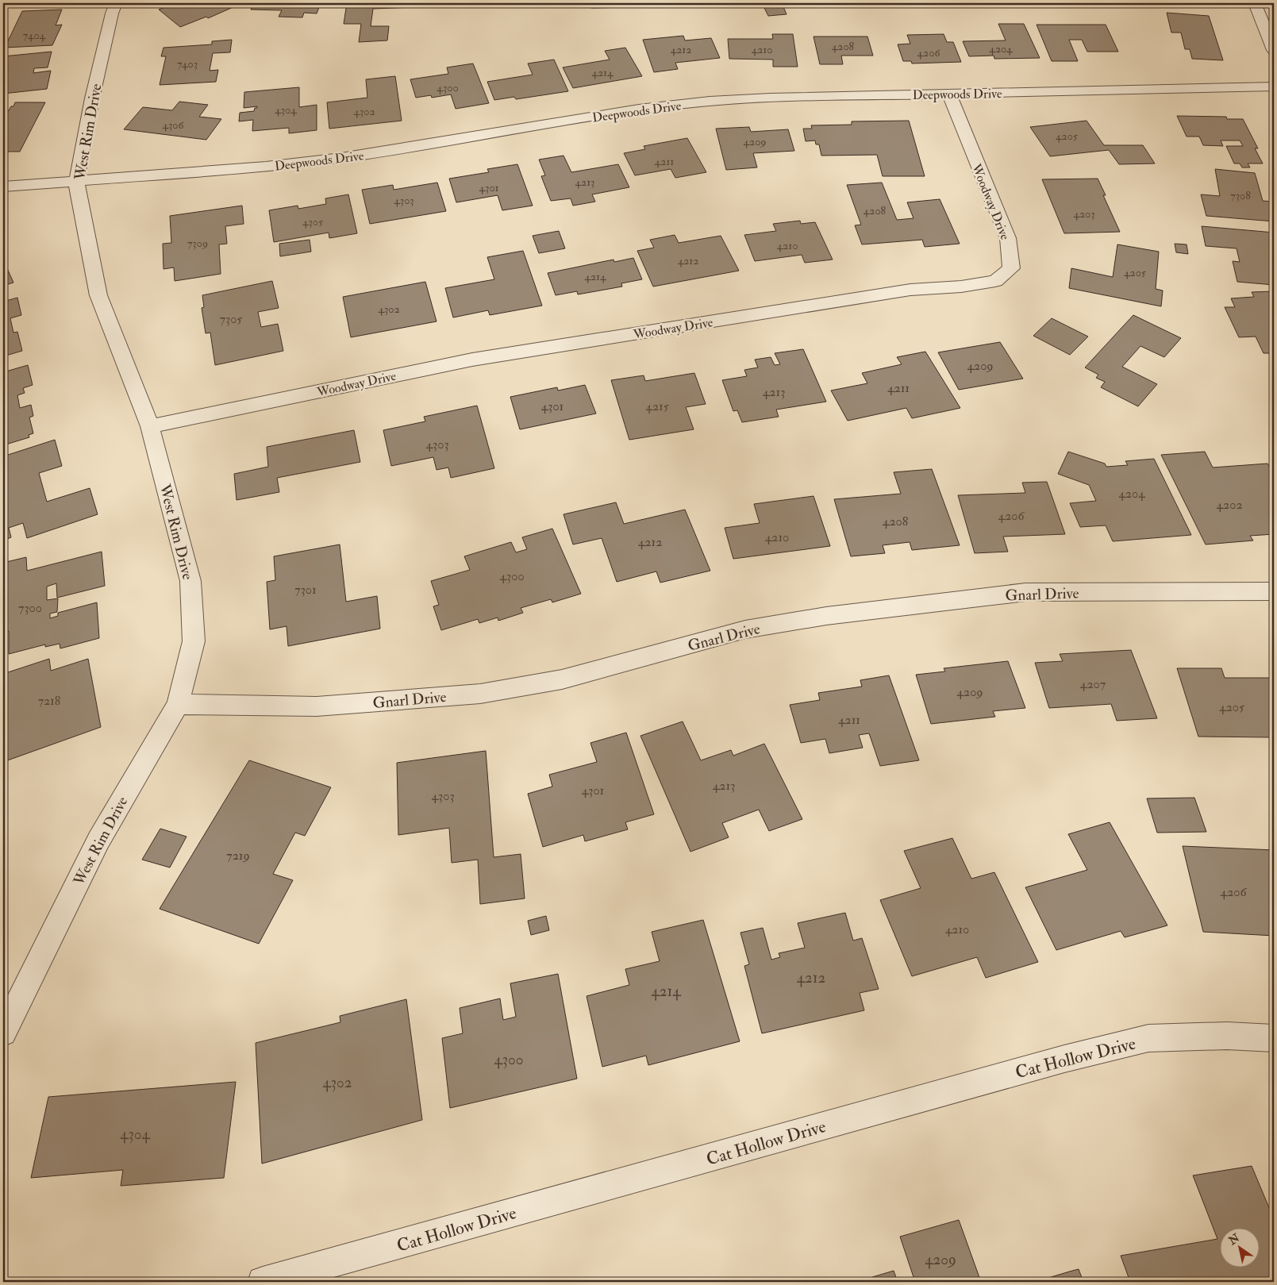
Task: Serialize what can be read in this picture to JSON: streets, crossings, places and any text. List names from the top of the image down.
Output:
{
  "streets": {
    "street": [
      "Deepwoods Drive",
      "West Rim Drive",
      "Woodway Drive",
      "Gnarl Drive",
      "Cat Hollow Drive"
    ]
  },
  "crossings": [
    ["Deepwoods Drive", "West Rim Drive"],
    ["Deepwoods Drive", "Woodway Drive"],
    ["West Rim Drive", "Woodway Drive"],
    ["West Rim Drive", "Gnarl Drive"]
  ],
  "house_numbers": [
    "7404",
    "4208",
    "4204",
    "4212",
    "4210",
    "4206",
    "7403",
    "4214",
    "4300",
    "4304",
    "4302",
    "4306",
    "4205",
    "4209",
    "4211",
    "4213",
    "4301",
    "7308",
    "4303",
    "4208",
    "4203",
    "4305",
    "7309",
    "4210",
    "4212",
    "4205",
    "4214",
    "4302",
    "7305",
    "4209",
    "4211",
    "4213",
    "4301",
    "4215",
    "4303",
    "4204",
    "4202",
    "4206",
    "4208",
    "4210",
    "4212",
    "4300",
    "7301",
    "7300",
    "4207",
    "4209",
    "7218",
    "4205",
    "4211",
    "4213",
    "4301",
    "4303",
    "7219",
    "4206",
    "4210",
    "4212",
    "4214",
    "4300",
    "4302",
    "4304",
    "4209"
  ],
  "north": "top left"
}
